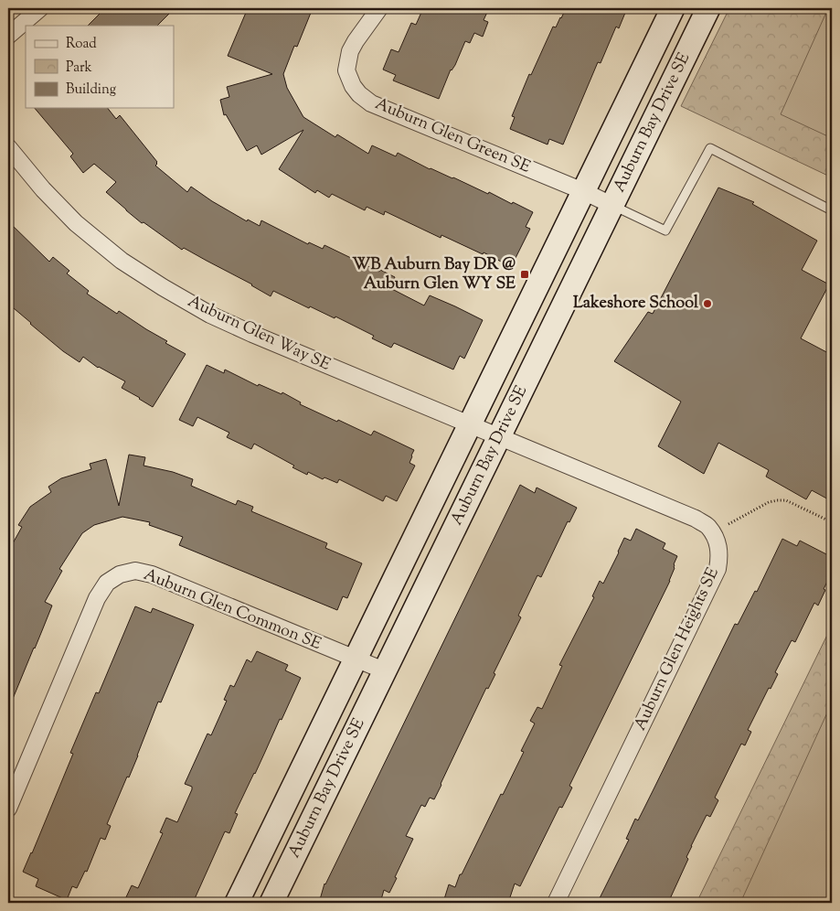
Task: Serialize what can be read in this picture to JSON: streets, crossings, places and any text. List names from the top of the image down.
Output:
{
  "streets": {
    "street": [
      "Auburn Bay Drive SE",
      "Auburn Glen Green SE",
      "Auburn Glen Way SE",
      "Auburn Glen Common SE",
      "Auburn Glen Heights SE"
    ]
  },
  "crossings": [
    ["Auburn Bay Drive SE", "Auburn Glen Green SE"],
    ["Auburn Bay Drive SE", "Auburn Glen Way SE"],
    ["Auburn Bay Drive SE", "Auburn Glen Common SE"],
    ["Auburn Bay Drive SE", "Auburn Glen Heights SE"],
    ["Auburn Glen Way SE", "Auburn Glen Heights SE"]
  ],
  "places": {
    "transit": ["WB Auburn Bay DR @ Auburn Glen WY SE"],
    "other": ["Lakeshore School"]
  },
  "legend": ["Road", "Park", "Building"]
}
